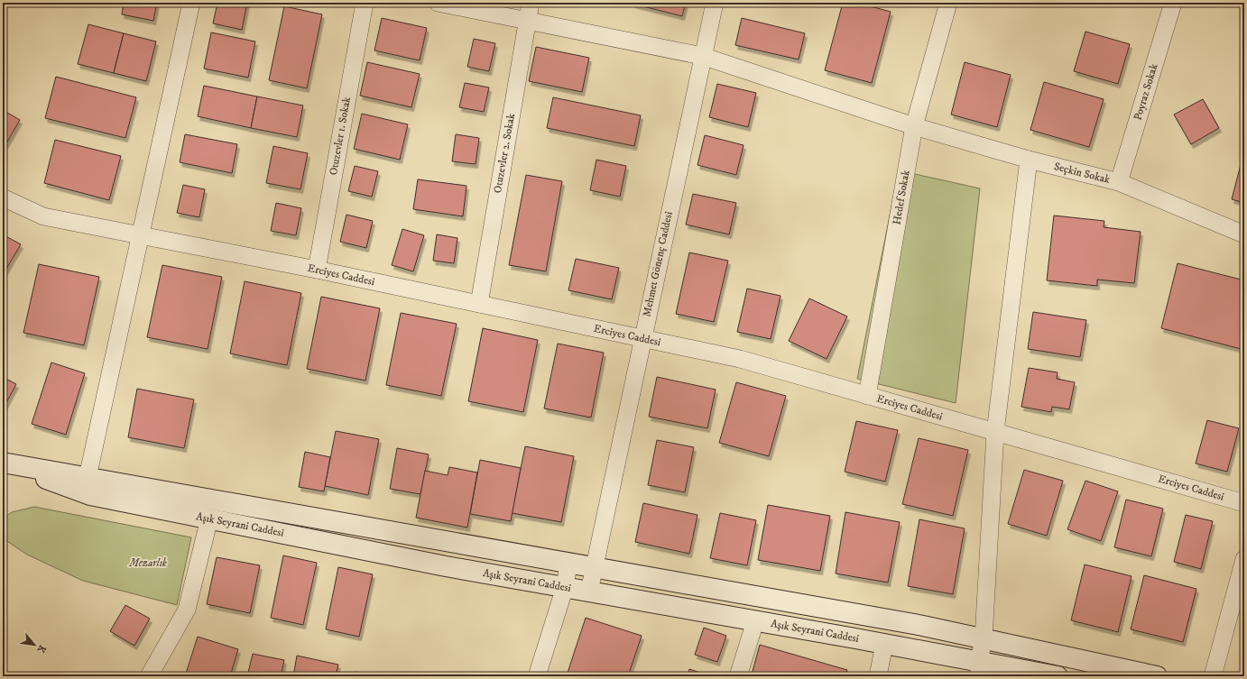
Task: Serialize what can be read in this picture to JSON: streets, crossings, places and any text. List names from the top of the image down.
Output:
{
  "streets": {
    "main road": ["Aşık Seyrani Caddesi"],
    "street": [
      "Poyraz Sokak",
      "Otuzevler 1. Sokak",
      "Otuzevler 2. Sokak",
      "Seçkin Sokak",
      "Hedef Sokak",
      "Mehmet Gönenç Caddesi",
      "Erciyes Caddesi"
    ]
  },
  "crossings": [
    ["Poyraz Sokak", "Seçkin Sokak"],
    ["Otuzevler 1. Sokak", "Erciyes Caddesi"],
    ["Otuzevler 2. Sokak", "Seçkin Sokak"],
    ["Otuzevler 2. Sokak", "Erciyes Caddesi"],
    ["Seçkin Sokak", "Hedef Sokak"],
    ["Seçkin Sokak", "Mehmet Gönenç Caddesi"],
    ["Hedef Sokak", "Erciyes Caddesi"],
    ["Mehmet Gönenç Caddesi", "Erciyes Caddesi"],
    ["Mehmet Gönenç Caddesi", "Aşık Seyrani Caddesi"]
  ],
  "parks": ["Mezarlık"],
  "north": "bottom right"
}
